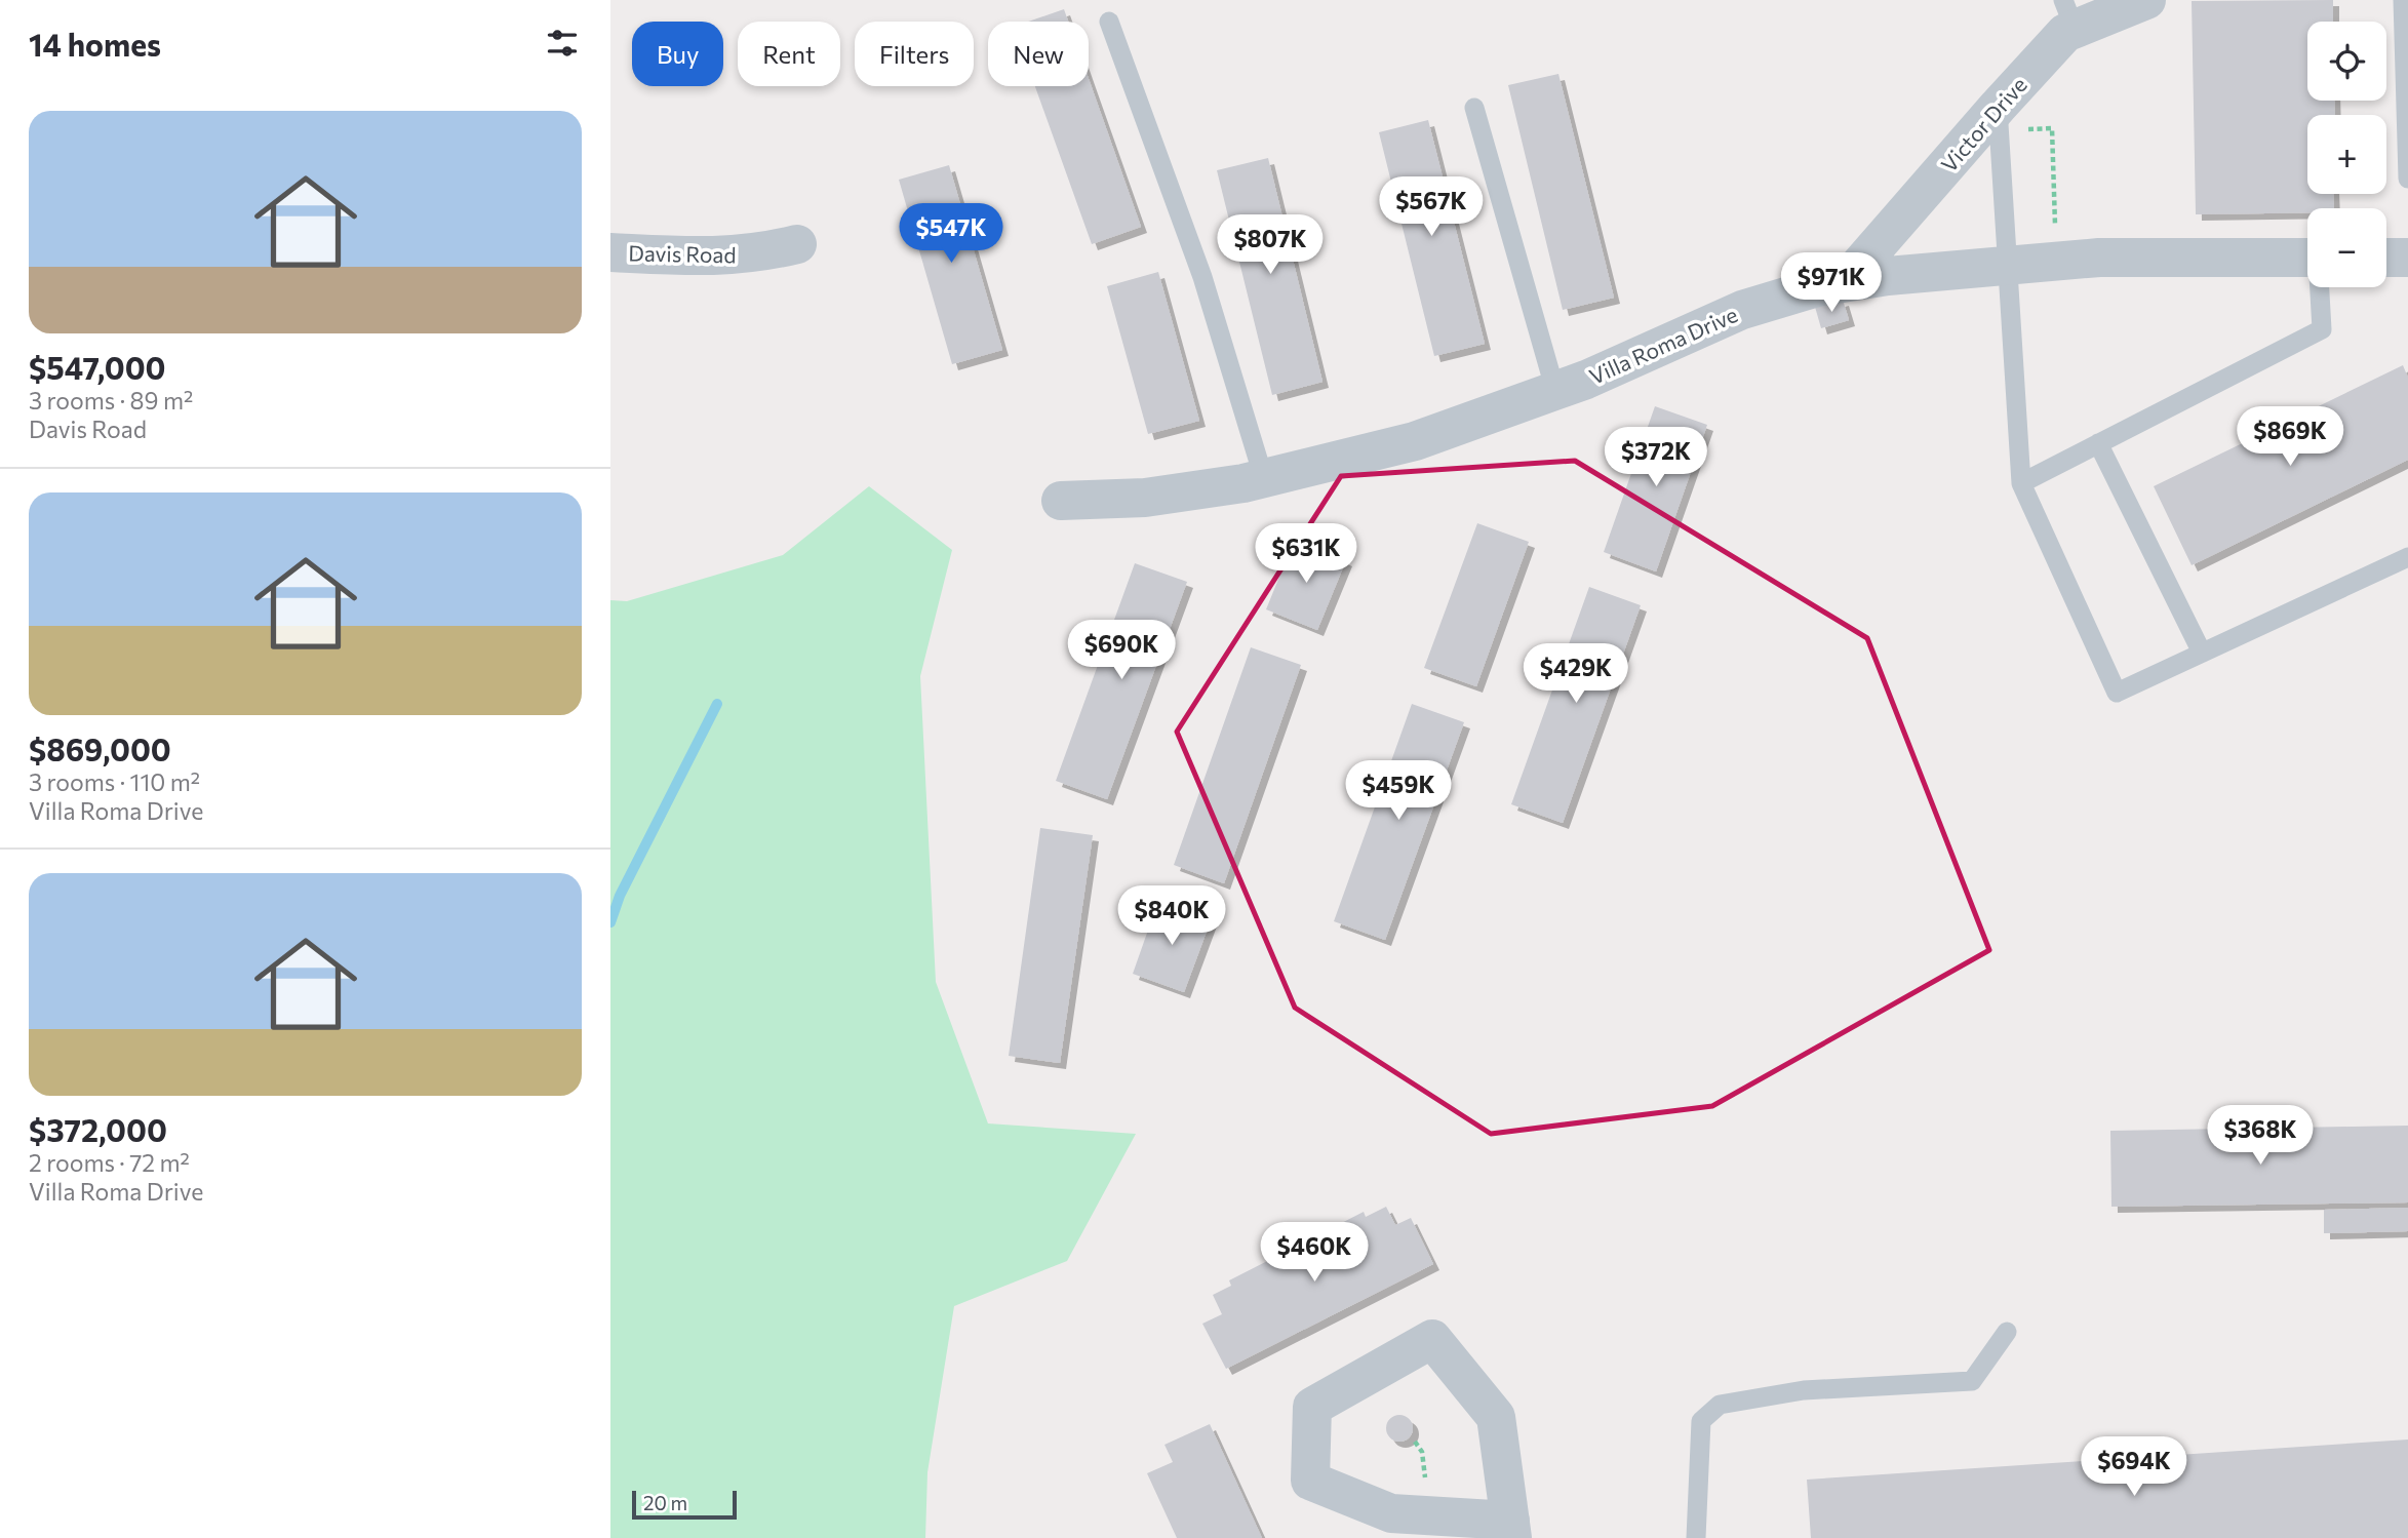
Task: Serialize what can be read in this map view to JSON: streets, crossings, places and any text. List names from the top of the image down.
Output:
{
  "streets": {
    "street": ["Victor Drive", "Davis Road", "Villa Roma Drive"]
  },
  "crossings": [
    ["Victor Drive", "Villa Roma Drive"]
  ],
  "scale_bar": "20 m",
  "page": {
    "heading": "14 homes",
    "map_buttons": ["+", "−"],
    "chip": [
      "Buy",
      "Rent",
      "Filters",
      "New"
    ],
    "list": [
      {
        "name": "$547,000",
        "note": "3 rooms · 89 m² · Davis Road"
      },
      {
        "name": "$869,000",
        "note": "3 rooms · 110 m² · Villa Roma Drive"
      },
      {
        "name": "$372,000",
        "note": "2 rooms · 72 m² · Villa Roma Drive"
      }
    ],
    "price": [
      "$567K",
      "$547K",
      "$807K",
      "$971K",
      "$869K",
      "$372K",
      "$631K",
      "$690K",
      "$429K",
      "$459K",
      "$840K",
      "$368K",
      "$460K",
      "$694K"
    ],
    "scale": "20 m"
  }
}
